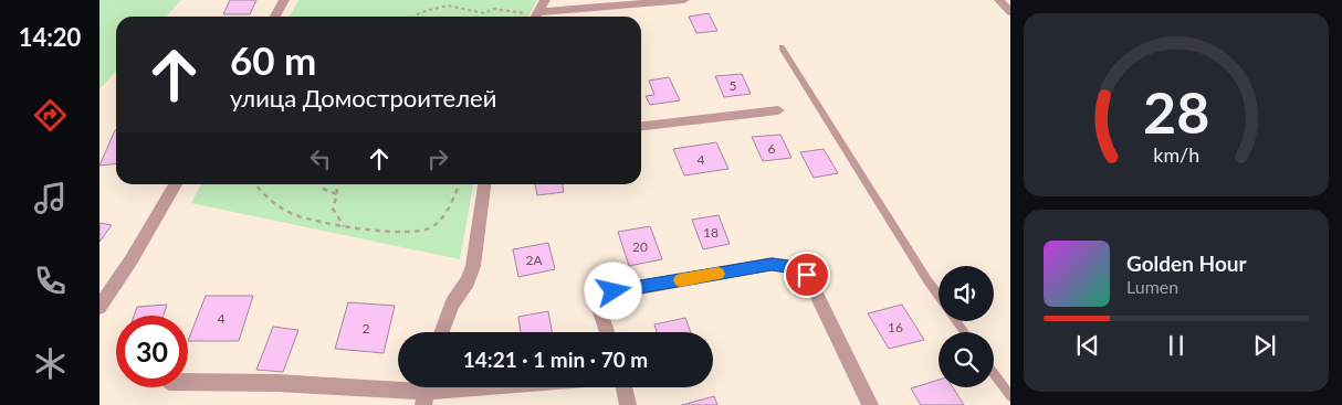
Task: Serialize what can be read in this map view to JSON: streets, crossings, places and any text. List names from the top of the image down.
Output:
{
  "house_numbers": [
    "5",
    "6",
    "4",
    "18",
    "20",
    "2А",
    "4",
    "16",
    "2"
  ],
  "page": {
    "tabs": "14:20",
    "turn": ["60 m", "улица Домостроителей"],
    "song": ["Golden Hour", "Lumen"],
    "limit": "30",
    "trip": "14:21 · 1 min · 70 m",
    "gauge": ["28", "km/h"]
  }
}
